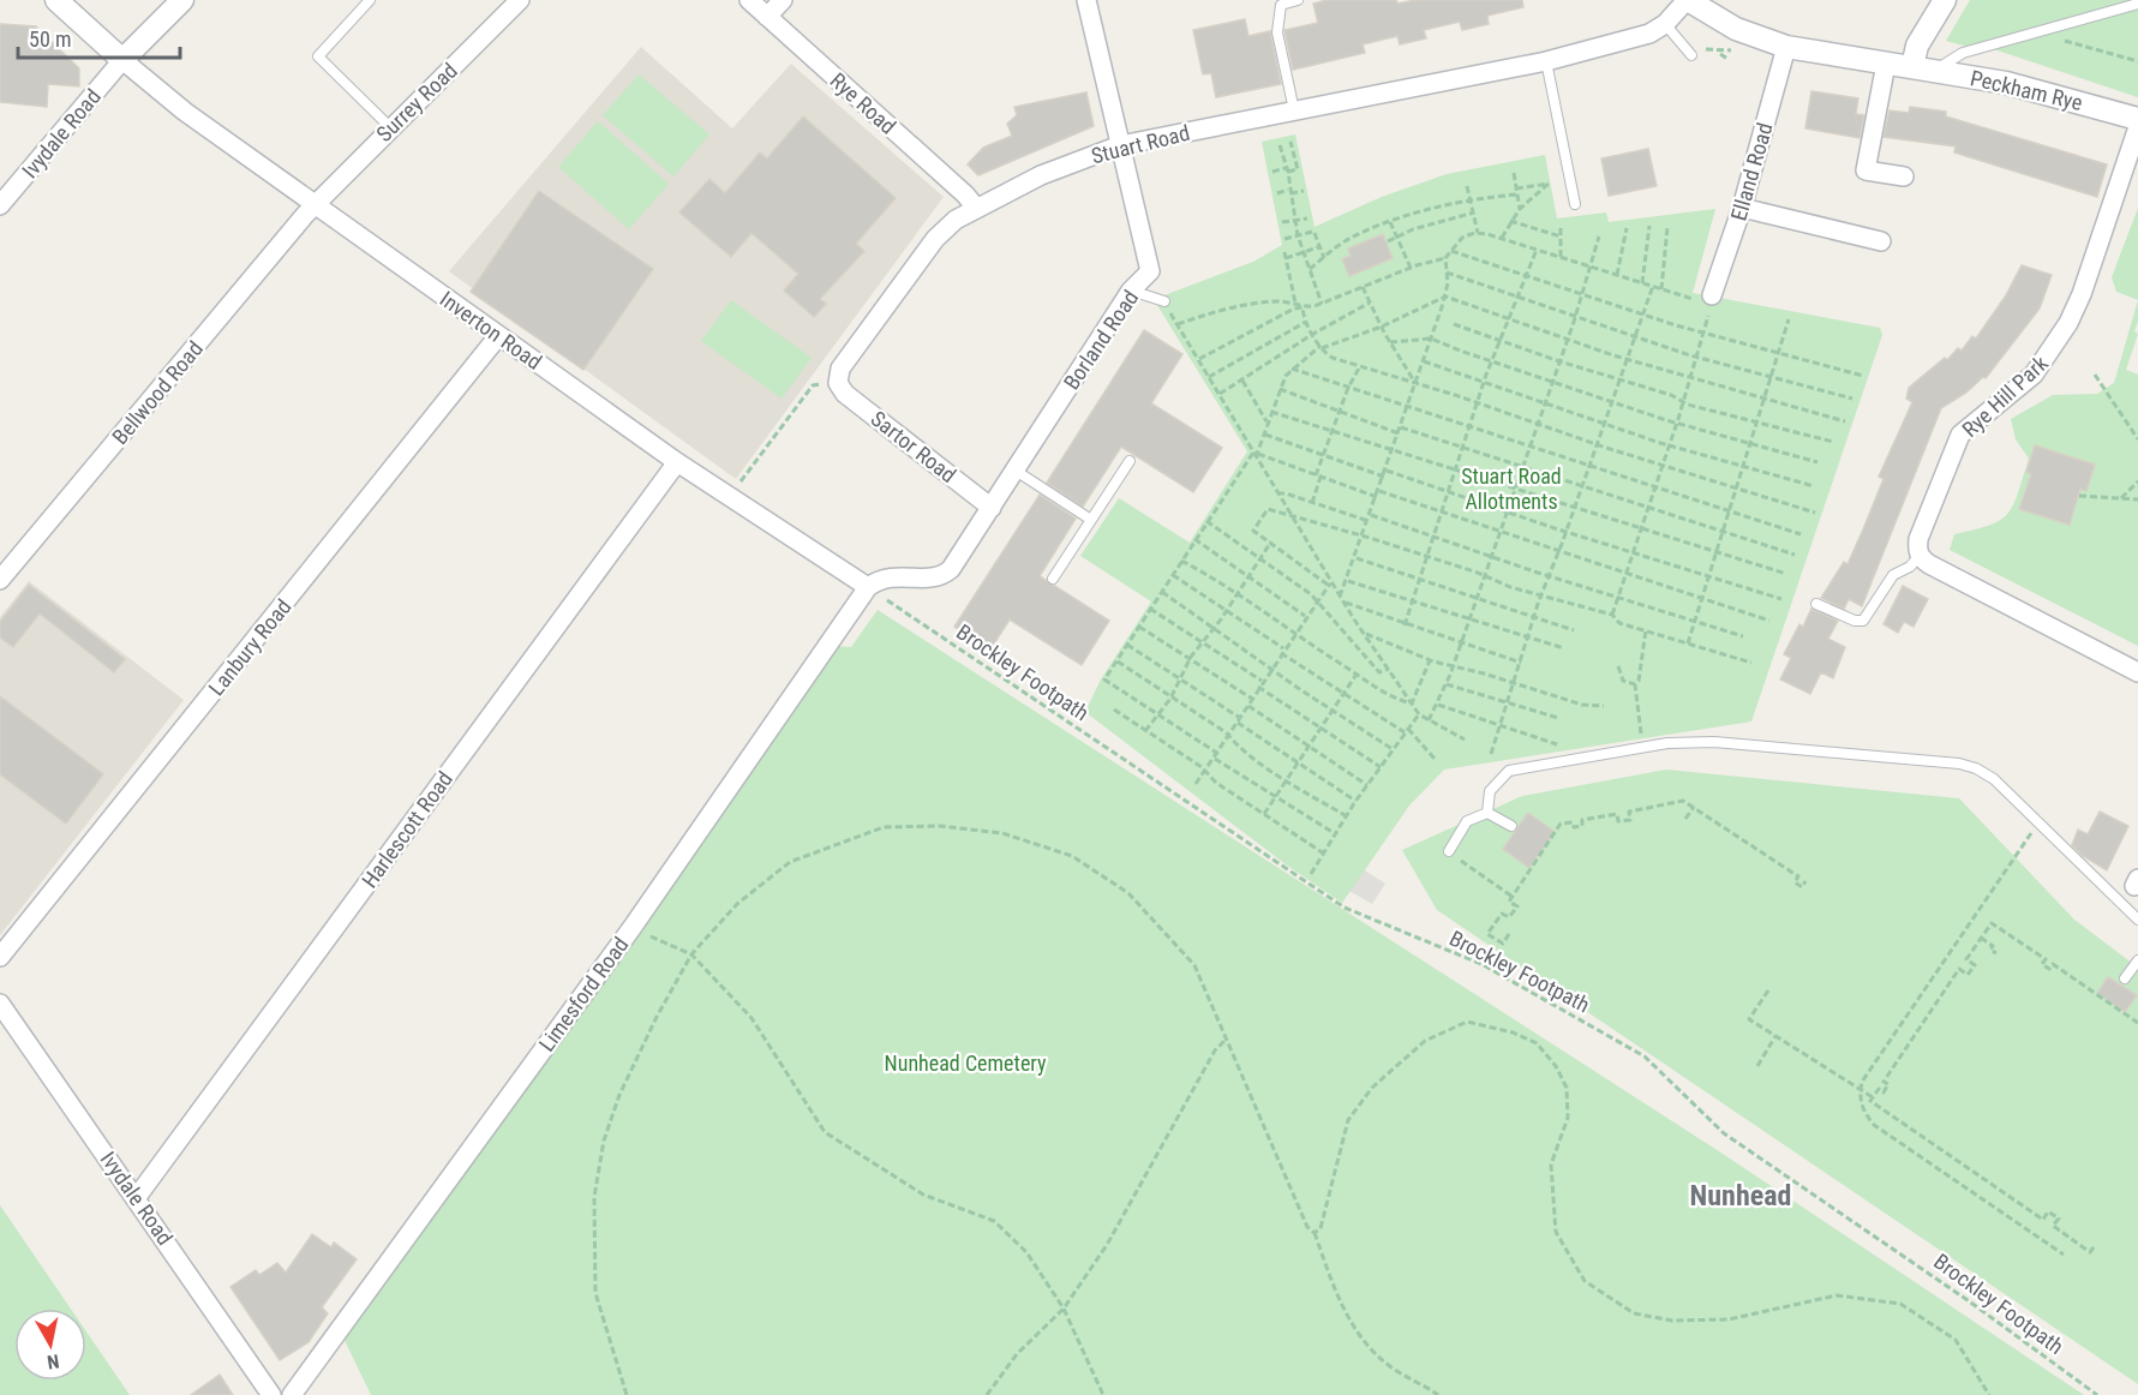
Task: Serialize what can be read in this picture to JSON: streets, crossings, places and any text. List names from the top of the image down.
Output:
{
  "streets": {
    "street": [
      "Peckham Rye",
      "Surrey Road",
      "Rye Road",
      "Ivydale Road",
      "Stuart Road",
      "Elland Road",
      "Inverton Road",
      "Borland Road",
      "Bellwood Road",
      "Rye Hill Park",
      "Sartor Road",
      "Lanbury Road",
      "Harlescott Road",
      "Limesford Road"
    ],
    "path": ["Brockley Footpath"]
  },
  "crossings": [
    ["Peckham Rye", "Stuart Road"],
    ["Peckham Rye", "Elland Road"],
    ["Surrey Road", "Inverton Road"],
    ["Surrey Road", "Bellwood Road"],
    ["Rye Road", "Stuart Road"],
    ["Ivydale Road", "Inverton Road"],
    ["Ivydale Road", "Harlescott Road"],
    ["Stuart Road", "Borland Road"],
    ["Stuart Road", "Sartor Road"],
    ["Inverton Road", "Borland Road"],
    ["Inverton Road", "Bellwood Road"],
    ["Inverton Road", "Lanbury Road"],
    ["Inverton Road", "Brockley Footpath"],
    ["Inverton Road", "Harlescott Road"],
    ["Inverton Road", "Limesford Road"],
    ["Borland Road", "Sartor Road"],
    ["Borland Road", "Brockley Footpath"],
    ["Borland Road", "Limesford Road"],
    ["Brockley Footpath", "Limesford Road"]
  ],
  "districts": ["Nunhead"],
  "parks": ["Stuart Road Allotments", "Nunhead Cemetery"],
  "scale_bar": "50 m",
  "north": "bottom"
}
